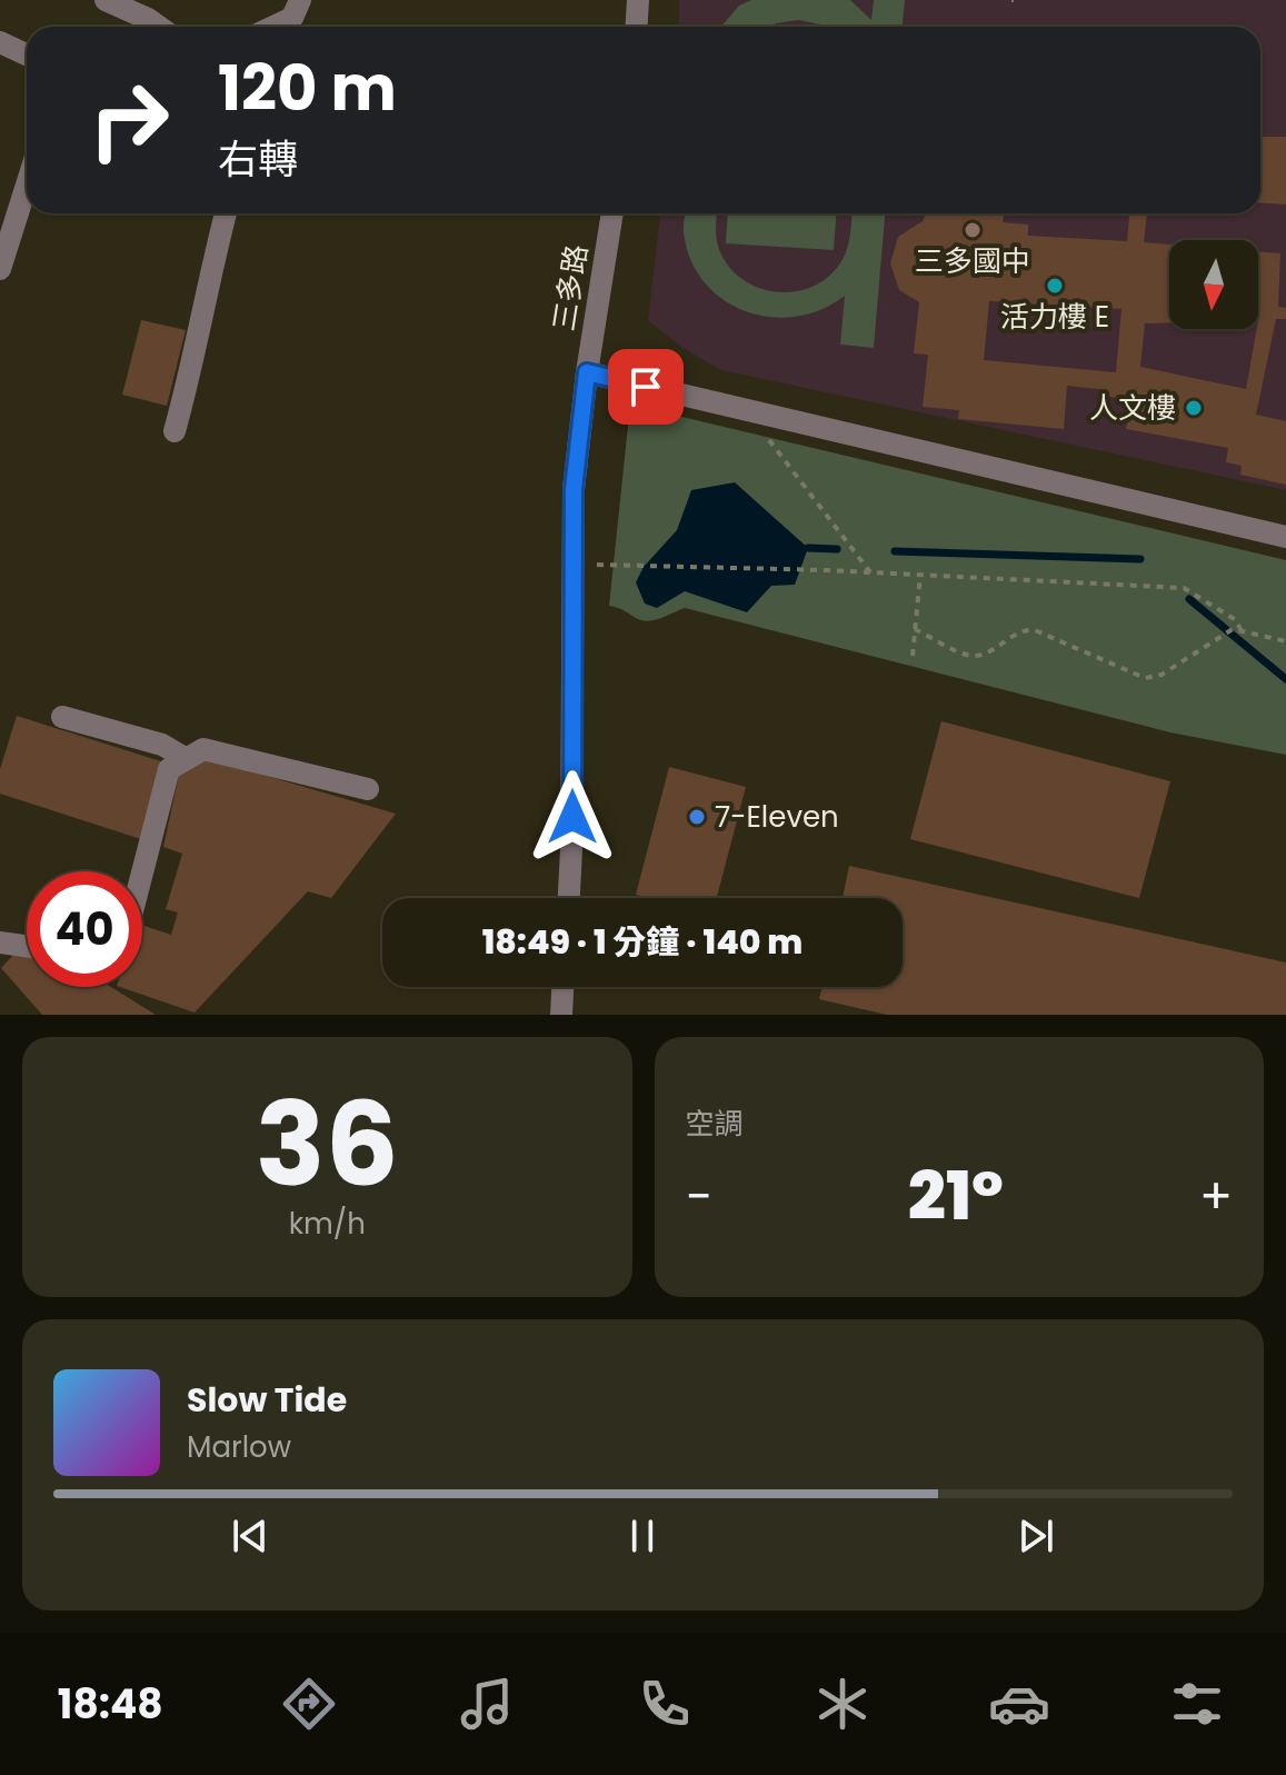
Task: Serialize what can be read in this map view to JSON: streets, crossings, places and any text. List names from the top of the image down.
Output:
{
  "streets": {
    "street": ["三多路"]
  },
  "places": [
    "三多國中",
    "活力樓 E",
    "人文樓",
    "7-Eleven"
  ],
  "north": "bottom",
  "page": {
    "turn": ["120 m", "右轉"],
    "limit": "40",
    "trip": "18:49 · 1 分鐘 · 140 m",
    "tile": [
      ["36", "km/h"],
      "空調"
    ],
    "heat": ["−", "21°", "+"],
    "song": ["Slow Tide", "Marlow"],
    "tabs": "18:48"
  }
}
